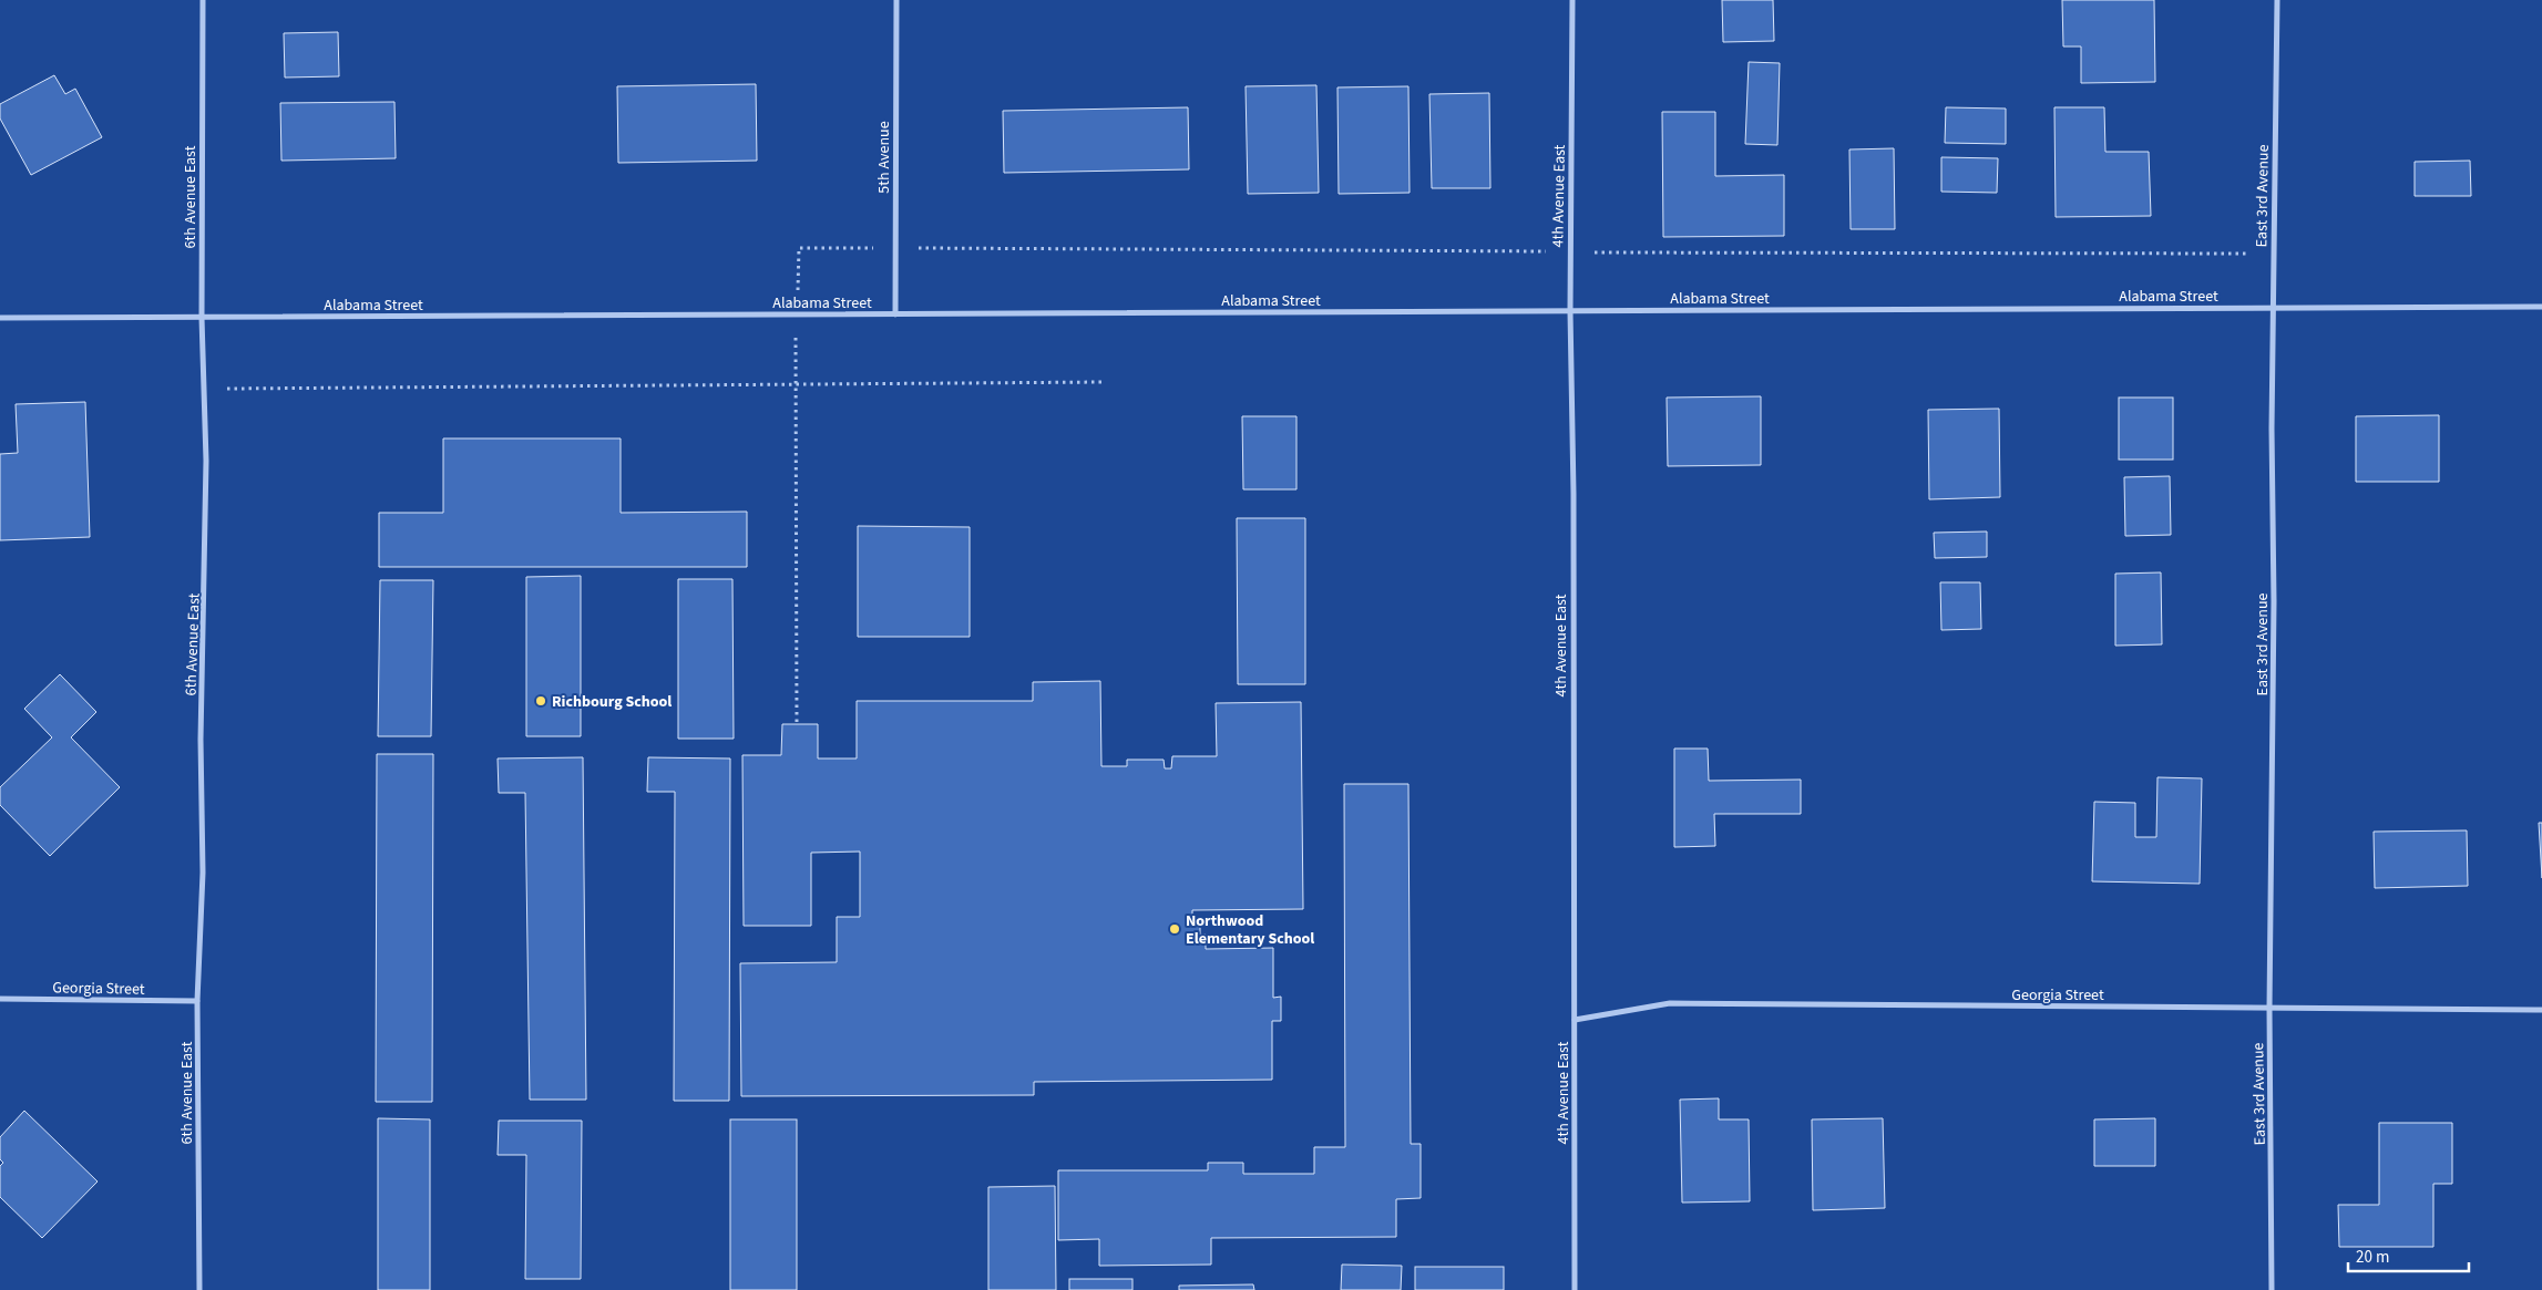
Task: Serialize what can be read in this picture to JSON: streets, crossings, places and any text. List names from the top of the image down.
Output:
{
  "streets": {
    "street": [
      "5th Avenue",
      "4th Avenue East",
      "East 3rd Avenue",
      "6th Avenue East",
      "Alabama Street",
      "Georgia Street"
    ]
  },
  "crossings": [
    ["5th Avenue", "Alabama Street"],
    ["4th Avenue East", "Alabama Street"],
    ["4th Avenue East", "Georgia Street"],
    ["East 3rd Avenue", "Alabama Street"],
    ["East 3rd Avenue", "Georgia Street"],
    ["6th Avenue East", "Alabama Street"],
    ["6th Avenue East", "Georgia Street"]
  ],
  "places": ["Richbourg School", "Northwood Elementary School"],
  "scale_bar": "20 m"
}
